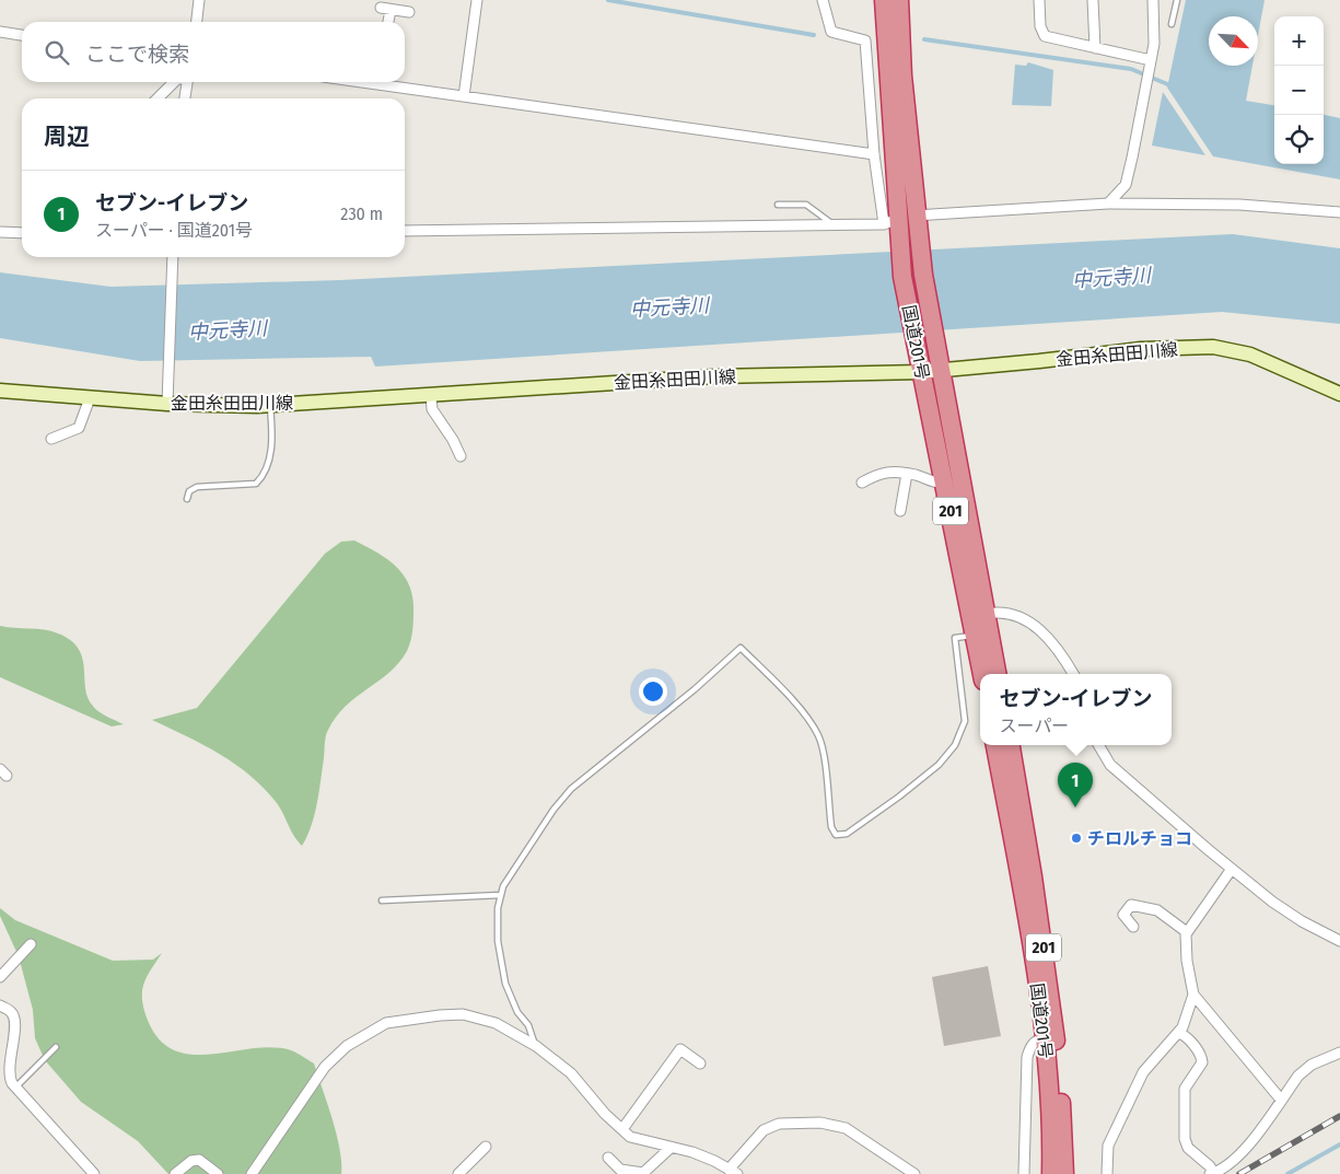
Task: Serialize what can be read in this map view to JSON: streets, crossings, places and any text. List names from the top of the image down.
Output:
{
  "streets": {
    "highway": ["国道201号", "201"],
    "main road": ["金田糸田田川線"]
  },
  "crossings": [
    ["国道201号", "金田糸田田川線"]
  ],
  "water": ["中元寺川"],
  "places": ["チロルチョコ"],
  "north": "bottom right",
  "page": {
    "map_buttons": ["+", "−"],
    "search": "ここで検索",
    "heading": "周辺",
    "list": [
      {
        "mark": "1",
        "name": "セブン-イレブン",
        "note": "スーパー · 国道201号",
        "value": "230 m"
      }
    ],
    "popup": ["セブン-イレブン", "スーパー"],
    "pins": "1"
  }
}
